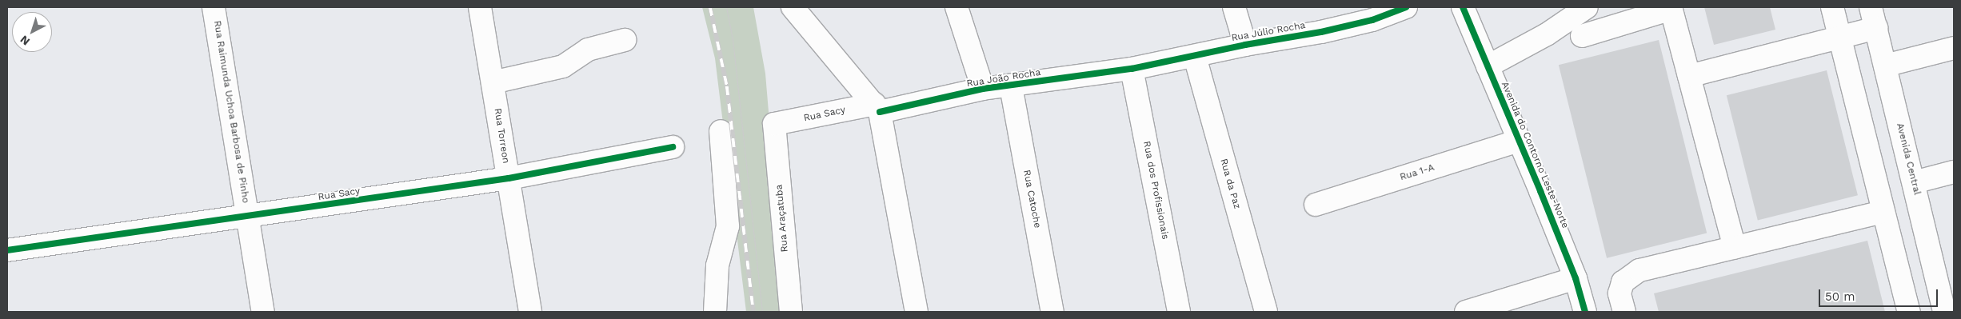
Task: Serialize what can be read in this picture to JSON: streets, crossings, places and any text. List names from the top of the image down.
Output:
{
  "streets": {
    "street": [
      "Rua Júlio Rocha",
      "Rua João Rocha",
      "Rua Raimunda Uchoa Barbosa de Pinho",
      "Rua Sacy",
      "Rua Torreon",
      "Avenida do Contorno Leste-Norte",
      "Avenida Central",
      "Rua 1-A",
      "Rua da Paz",
      "Rua dos Profissionais",
      "Rua Catoche",
      "Rua Araçatuba"
    ]
  },
  "crossings": [
    ["Rua Júlio Rocha", "Rua João Rocha"],
    ["Rua Júlio Rocha", "Rua da Paz"],
    ["Rua Júlio Rocha", "Rua dos Profissionais"],
    ["Rua João Rocha", "Rua Sacy"],
    ["Rua João Rocha", "Rua dos Profissionais"],
    ["Rua João Rocha", "Rua Catoche"],
    ["Rua Raimunda Uchoa Barbosa de Pinho", "Rua Sacy"],
    ["Rua Sacy", "Rua Torreon"],
    ["Rua Sacy", "Rua Araçatuba"],
    ["Avenida do Contorno Leste-Norte", "Rua 1-A"]
  ],
  "scale_bar": "50 m",
  "north": "bottom left"
}
